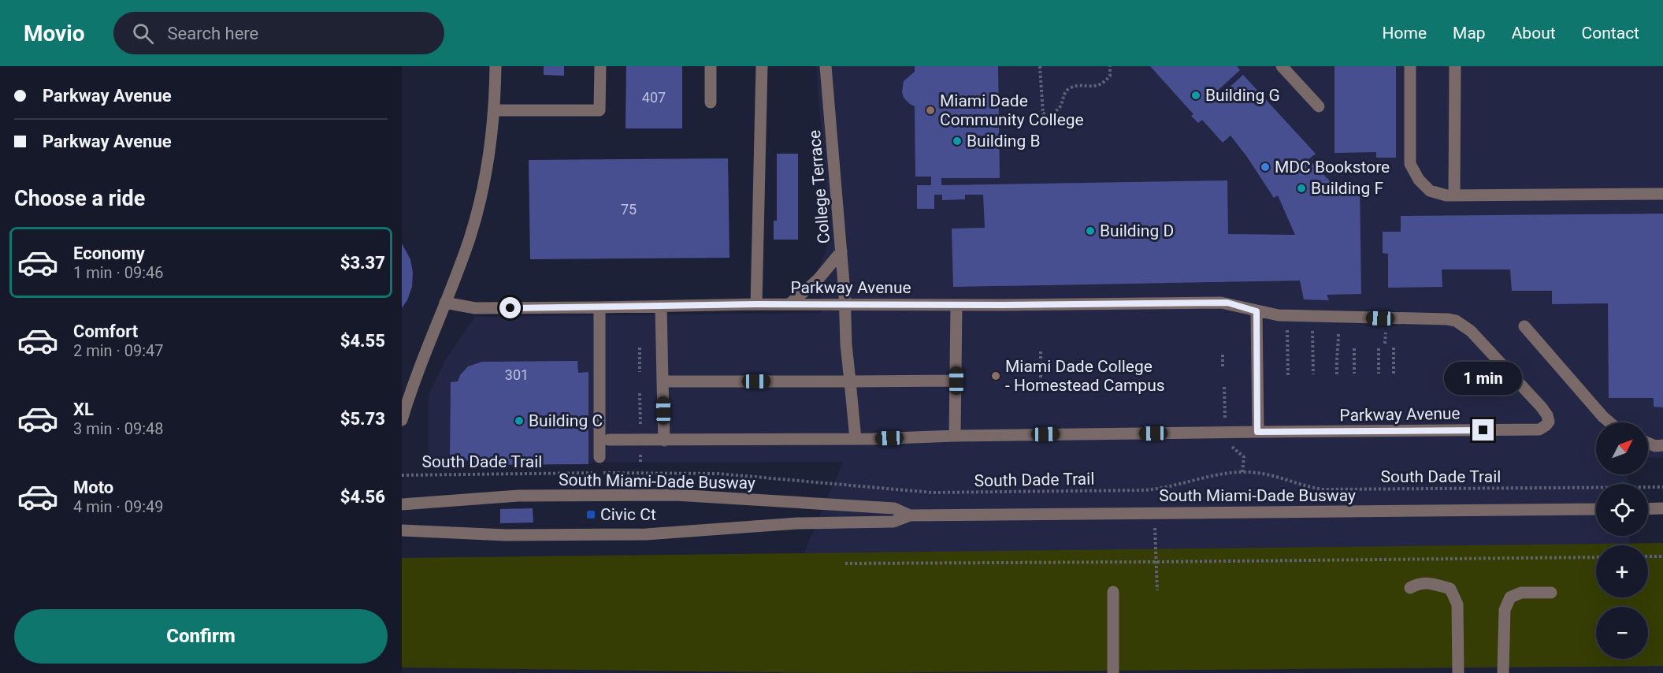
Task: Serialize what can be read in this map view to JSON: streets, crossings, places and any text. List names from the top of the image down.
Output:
{
  "streets": {
    "street": ["College Terrace", "Parkway Avenue", "South Miami-Dade Busway"],
    "path": ["South Dade Trail"]
  },
  "crossings": [
    ["College Terrace", "Parkway Avenue"]
  ],
  "places": {
    "other": [
      "Building G",
      "Miami Dade Community College",
      "Building B",
      "MDC Bookstore",
      "Building F",
      "Building D",
      "Miami Dade College - Homestead Campus",
      "Building C"
    ],
    "transit": ["Civic Ct"]
  },
  "house_numbers": ["407", "75", "301"],
  "north": "top right",
  "page": {
    "header": "Movio",
    "search": "Search here",
    "nav": [
      "Home",
      "Map",
      "About",
      "Contact"
    ],
    "banner": ["Parkway Avenue", "Parkway Avenue"],
    "heading": "Choose a ride",
    "list": [
      {
        "name": "Economy",
        "note": "1 min · 09:46",
        "value": "$3.37"
      },
      {
        "name": "Comfort",
        "note": "2 min · 09:47",
        "value": "$4.55"
      },
      {
        "name": "XL",
        "note": "3 min · 09:48",
        "value": "$5.73"
      },
      {
        "name": "Moto",
        "note": "4 min · 09:49",
        "value": "$4.56"
      }
    ],
    "bubble": "1 min",
    "map_buttons": ["+", "−"],
    "buttons": "Confirm"
  }
}
